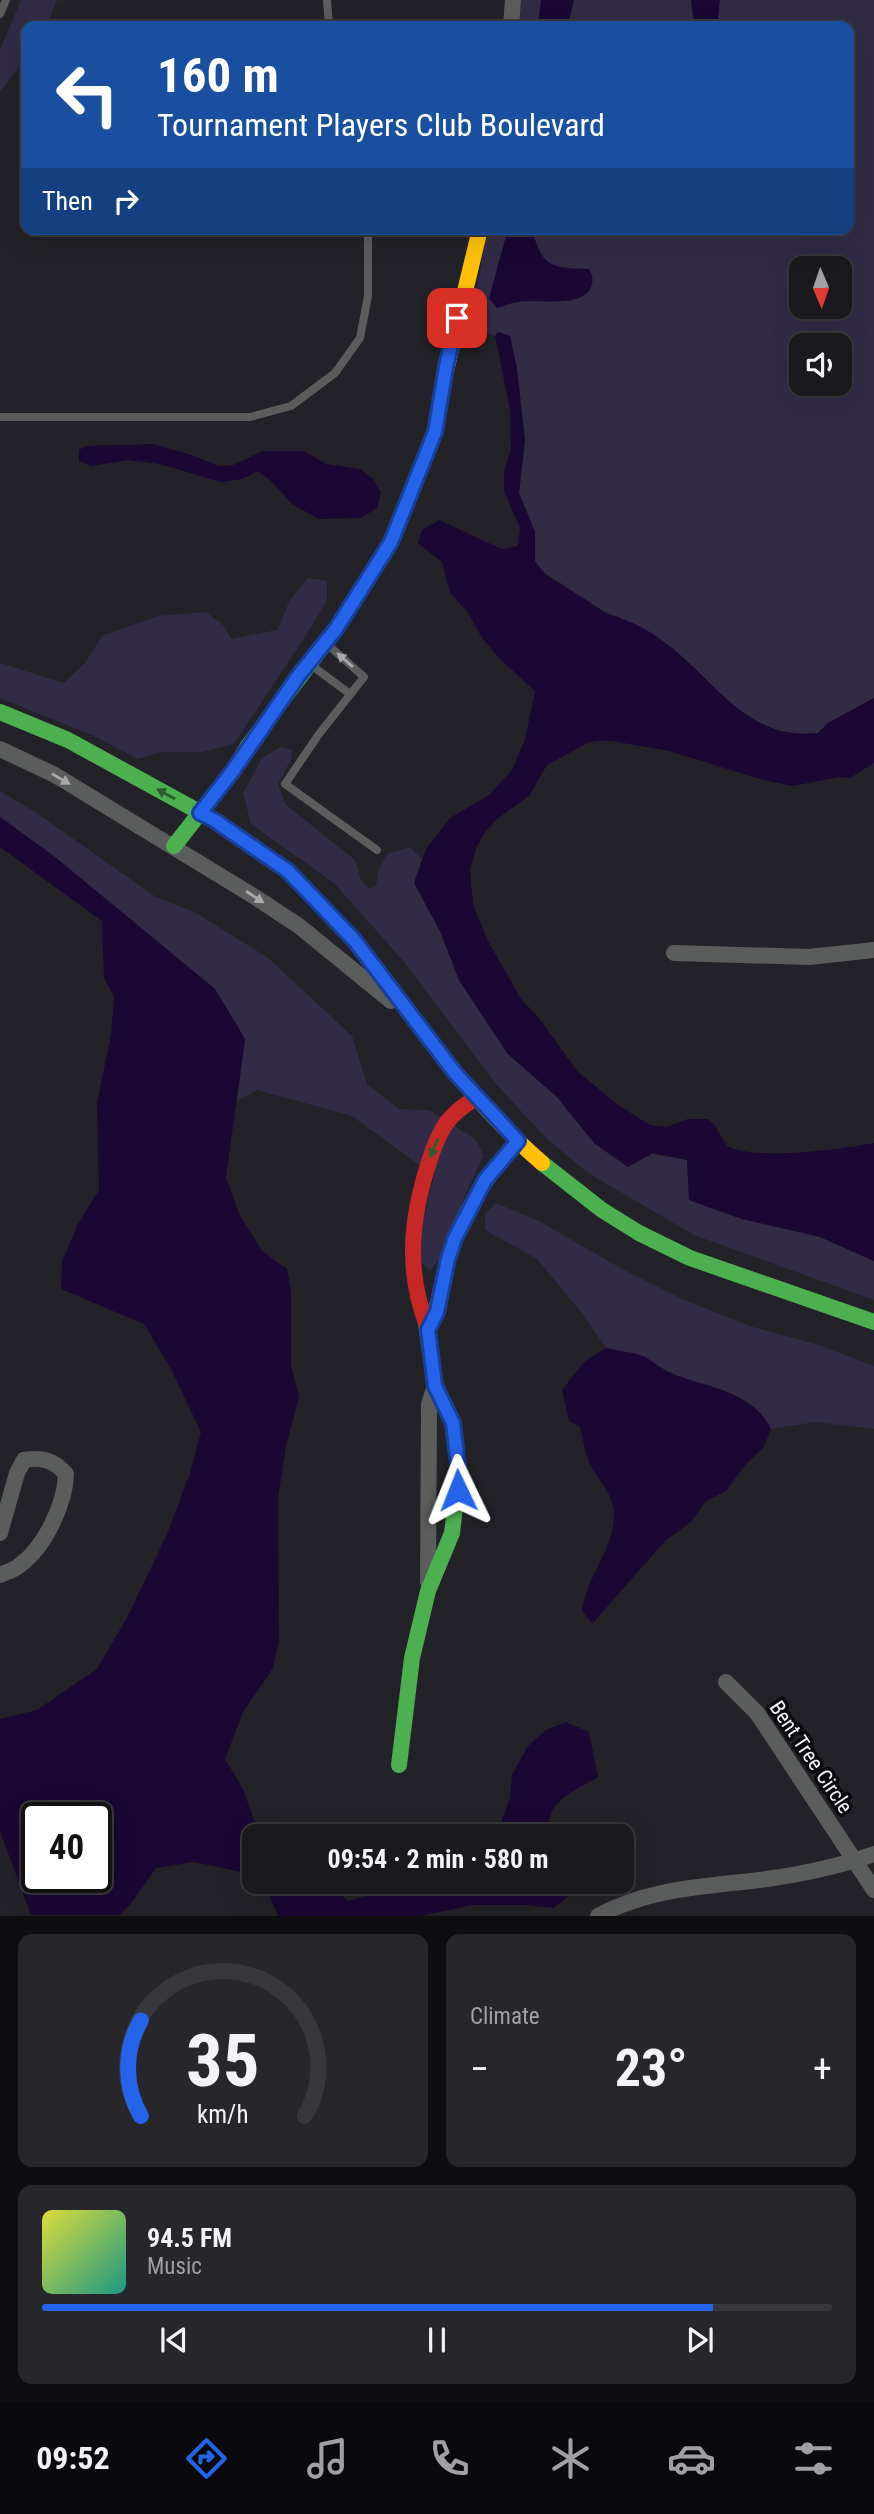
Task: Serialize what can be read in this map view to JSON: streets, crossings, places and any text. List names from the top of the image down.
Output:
{
  "streets": {
    "street": ["Bent Tree Circle"]
  },
  "north": "bottom",
  "page": {
    "turn": ["160 m", "Tournament Players Club Boulevard"],
    "then": "Then",
    "limit": "40",
    "trip": "09:54 · 2 min · 580 m",
    "tile": "Climate",
    "heat": ["−", "23°", "+"],
    "song": ["94.5 FM", "Music"],
    "tabs": "09:52",
    "gauge": ["35", "km/h"]
  }
}
